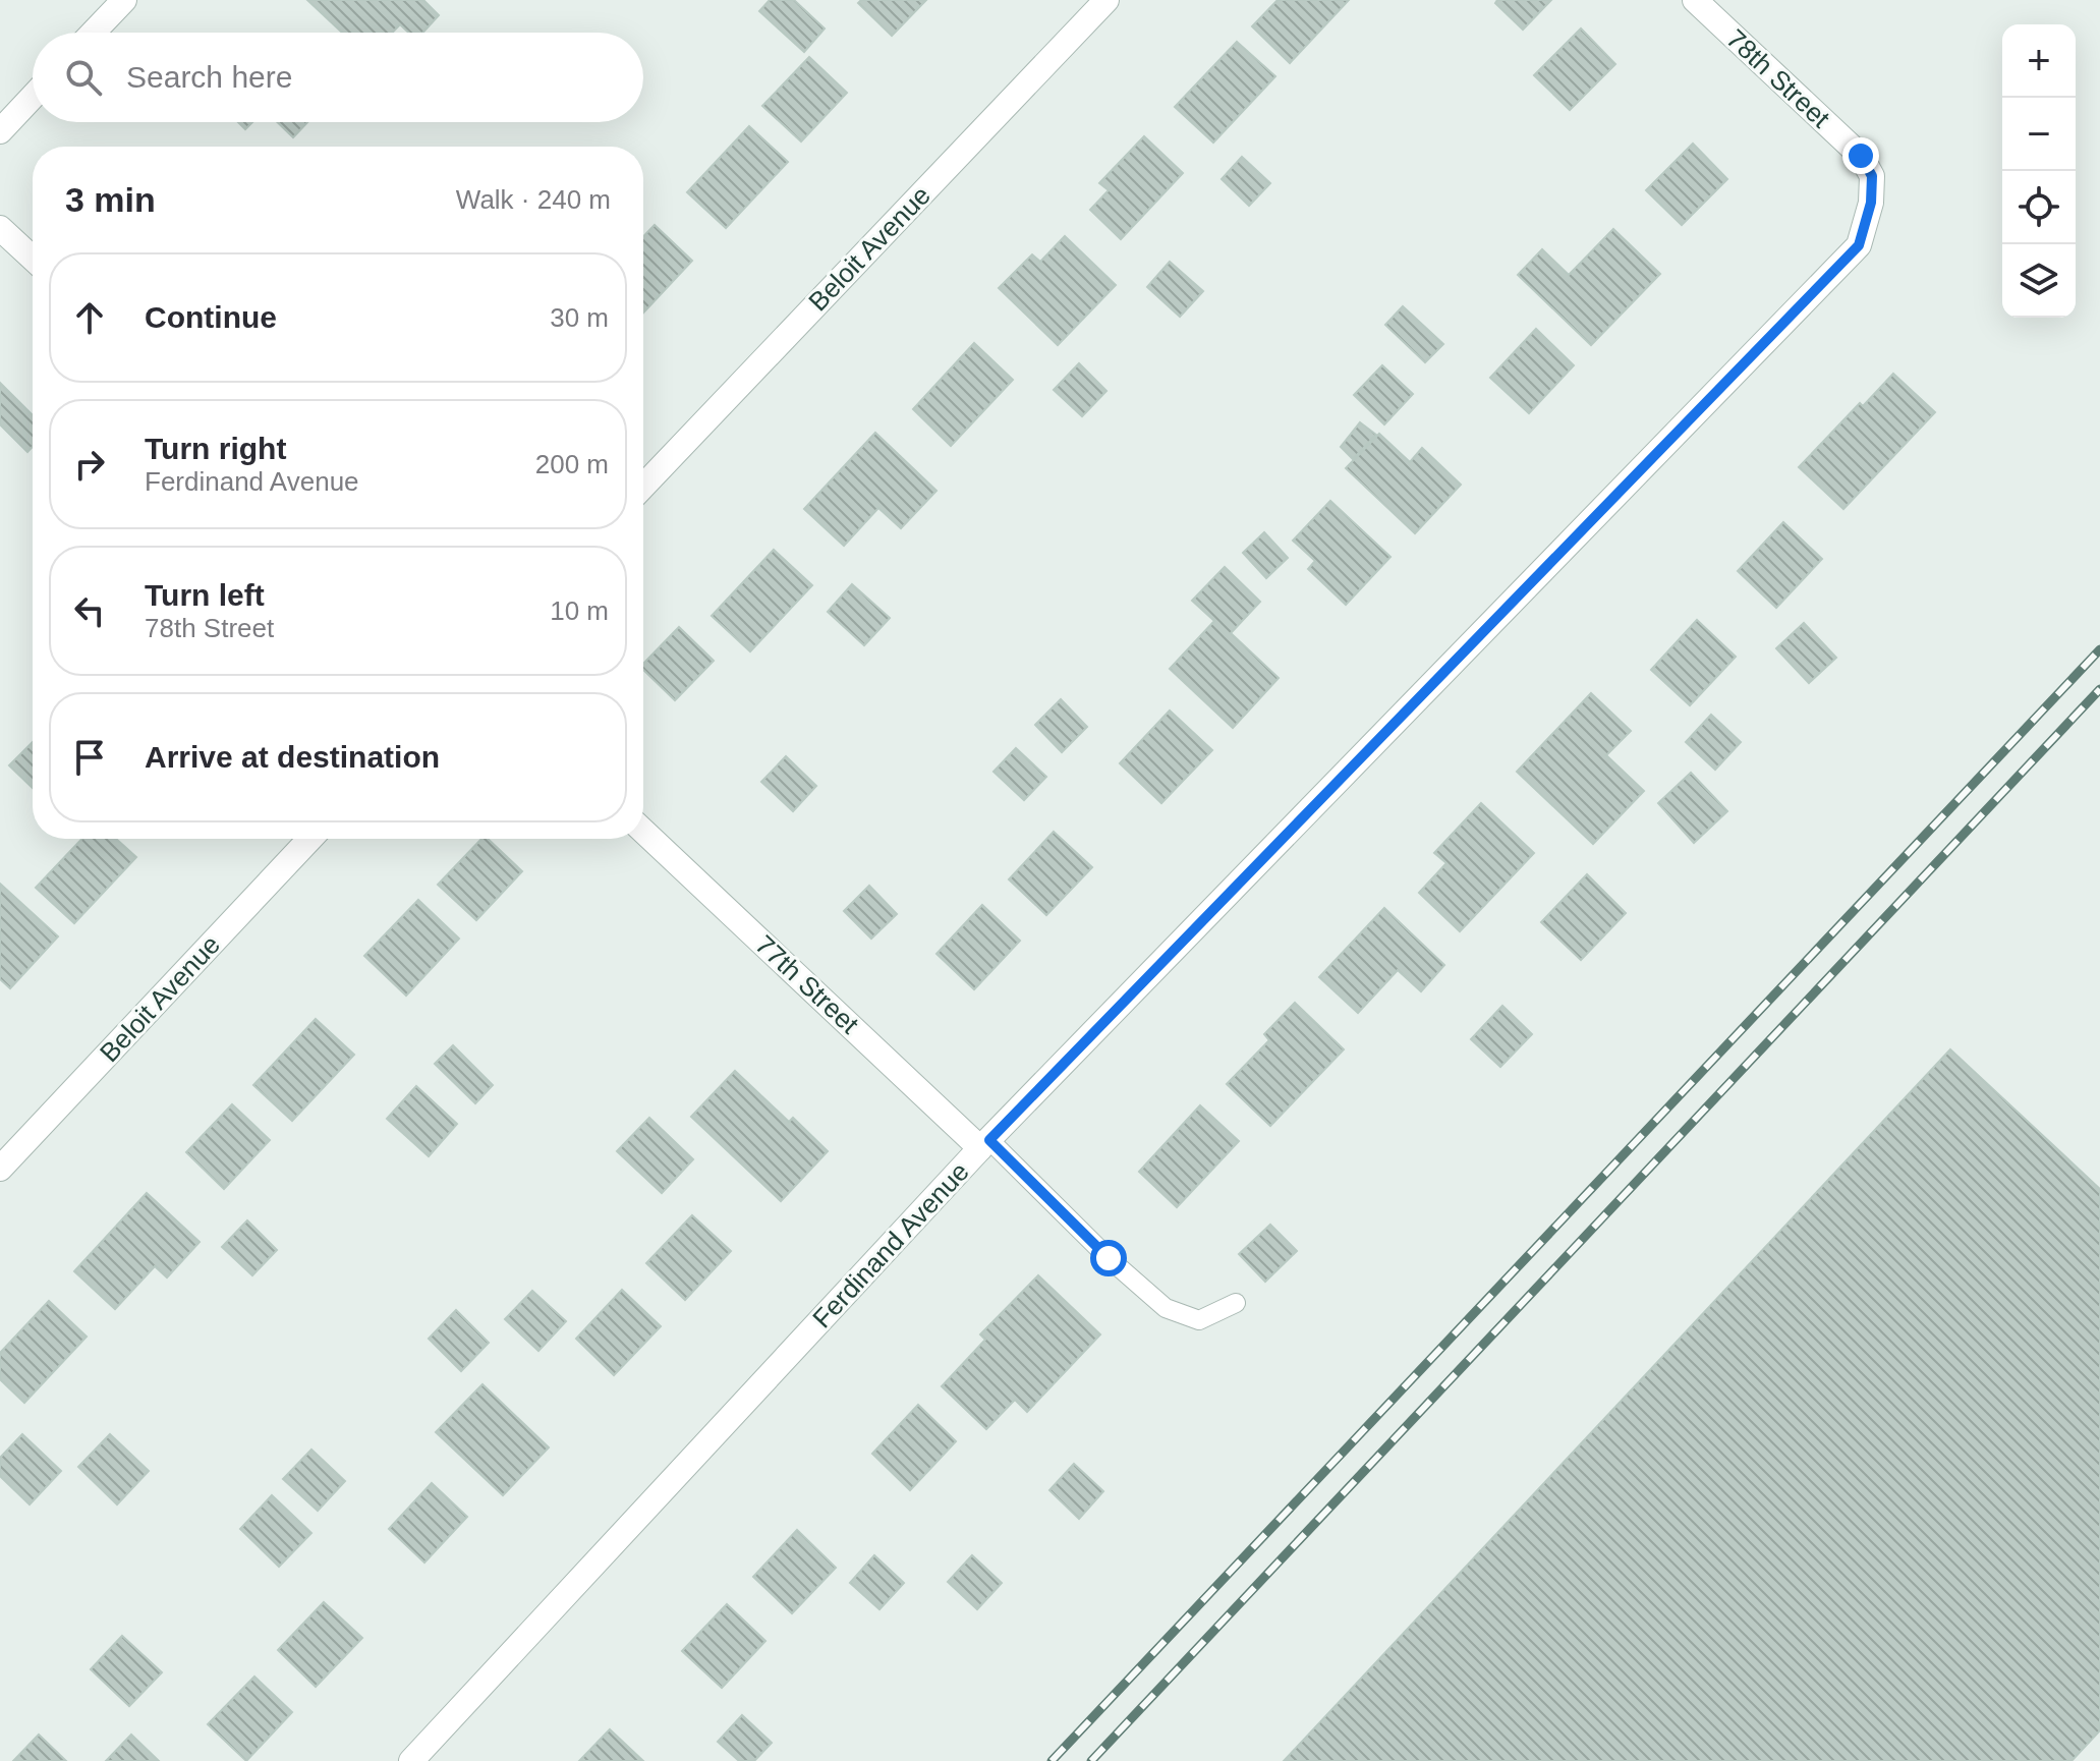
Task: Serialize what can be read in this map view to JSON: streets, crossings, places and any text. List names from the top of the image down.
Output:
{
  "streets": {
    "street": [
      "78th Street",
      "Beloit Avenue",
      "77th Street",
      "Ferdinand Avenue"
    ]
  },
  "crossings": [
    ["78th Street", "Ferdinand Avenue"],
    ["77th Street", "Ferdinand Avenue"]
  ],
  "page": {
    "map_buttons": ["+", "−"],
    "search": "Search here",
    "heading": ["3 min", "Walk · 240 m"],
    "list": [
      ["Continue", "30 m"],
      ["Turn right", "Ferdinand Avenue", "200 m"],
      ["Turn left", "78th Street", "10 m"],
      "Arrive at destination"
    ]
  }
}
